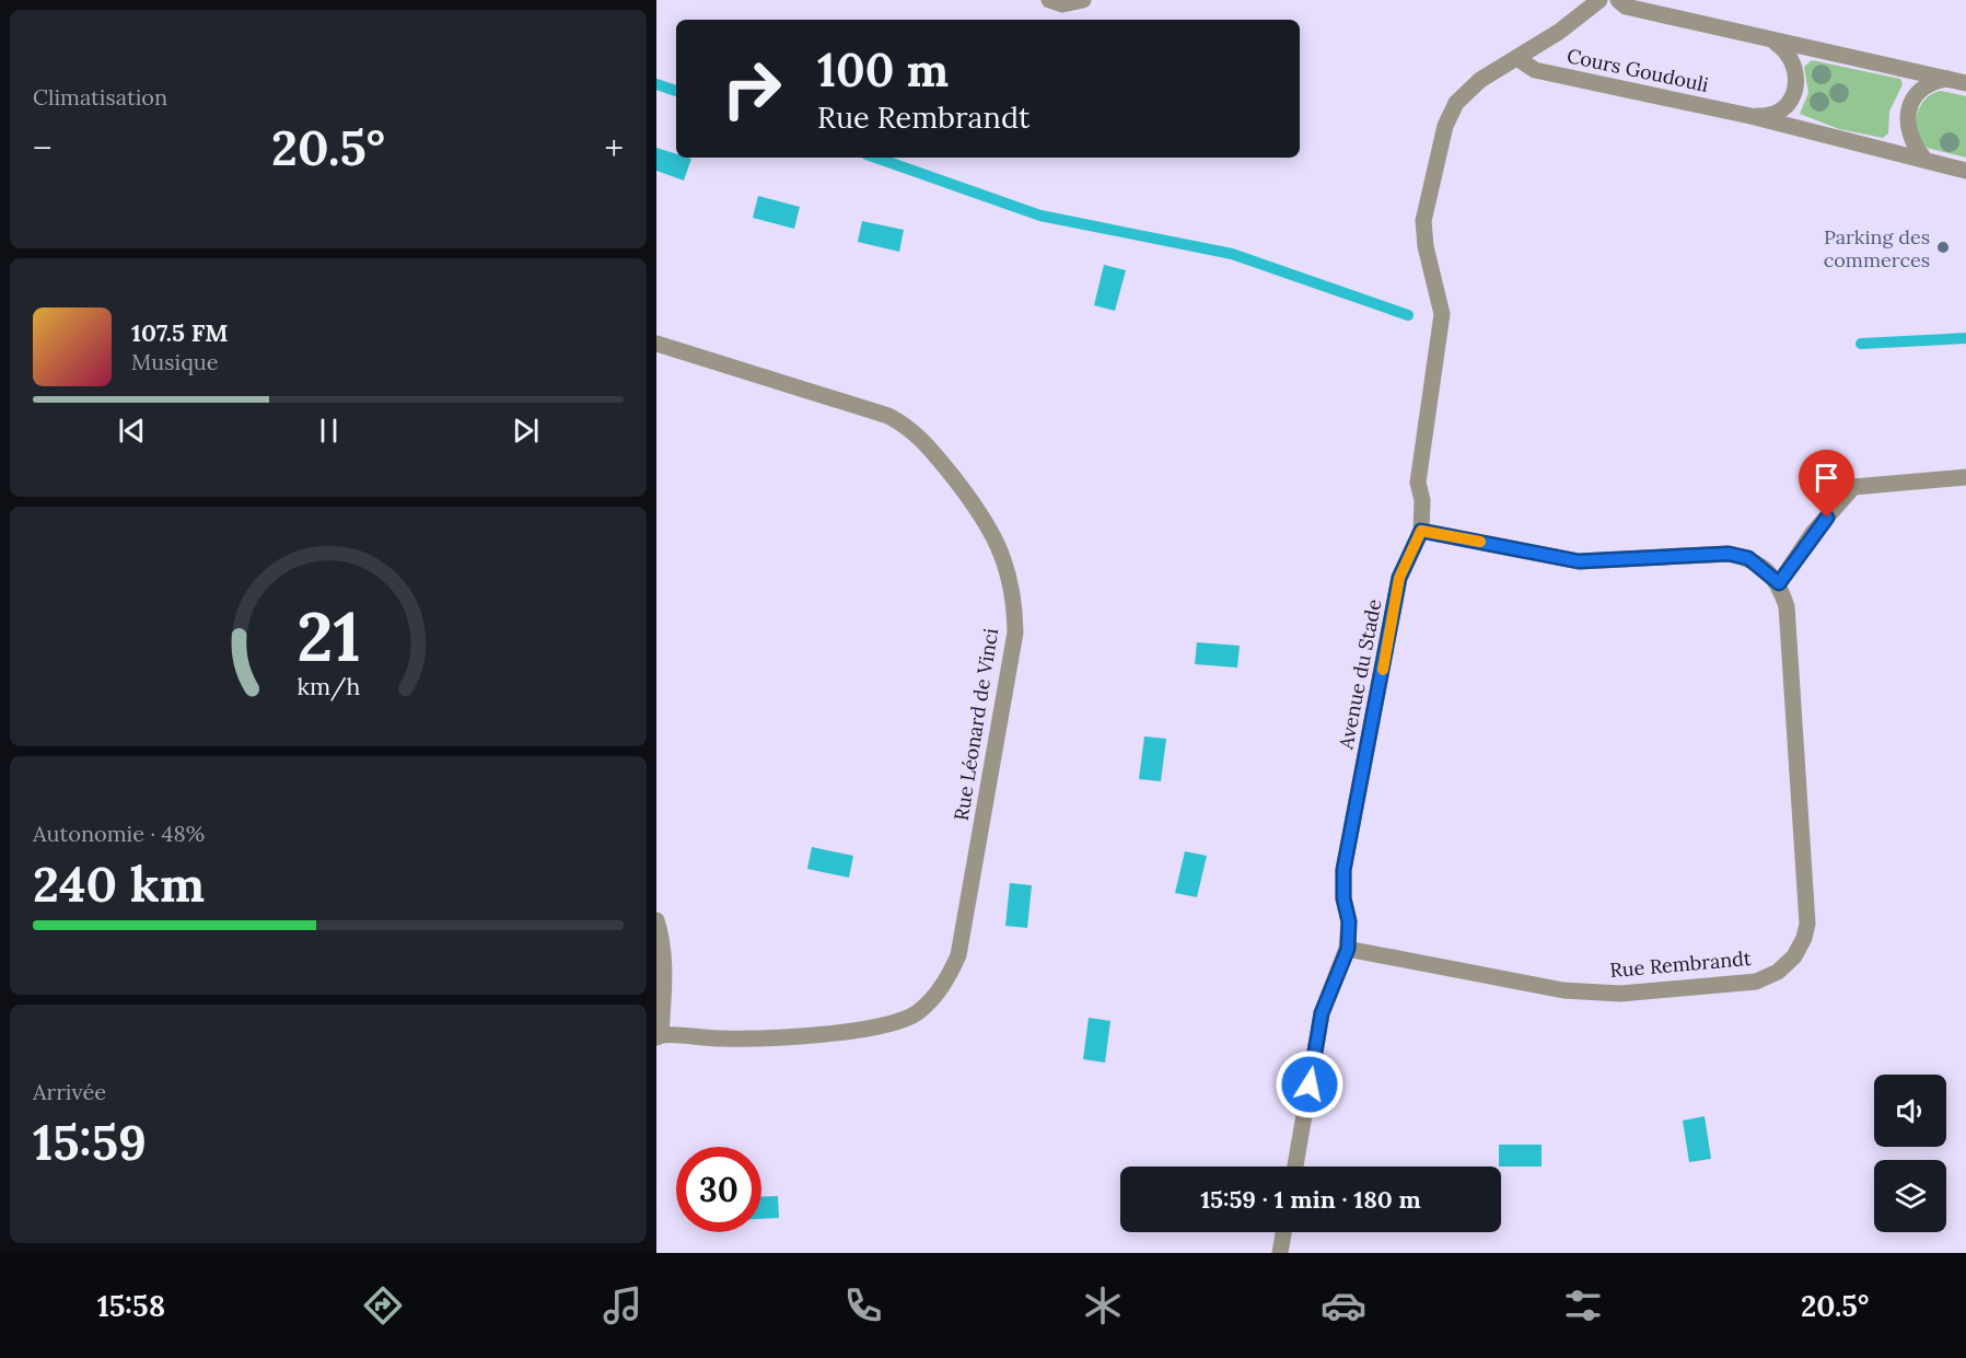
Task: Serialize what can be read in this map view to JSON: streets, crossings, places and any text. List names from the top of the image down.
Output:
{
  "streets": {
    "street": [
      "Cours Goudouli",
      "Avenue du Stade",
      "Rue Léonard de Vinci",
      "Rue Rembrandt"
    ]
  },
  "crossings": [
    ["Cours Goudouli", "Avenue du Stade"],
    ["Avenue du Stade", "Rue Rembrandt"]
  ],
  "places": ["Parking des commerces"],
  "page": {
    "tile": [
      "Climatisation",
      ["Autonomie · 48%", "240 km"],
      ["Arrivée", "15:59"]
    ],
    "turn": ["100 m", "Rue Rembrandt"],
    "heat": ["−", "20.5°", "+"],
    "song": ["107.5 FM", "Musique"],
    "limit": "30",
    "trip": "15:59 · 1 min · 180 m",
    "tabs": ["15:58", "20.5°"],
    "gauge": ["21", "km/h"]
  }
}
